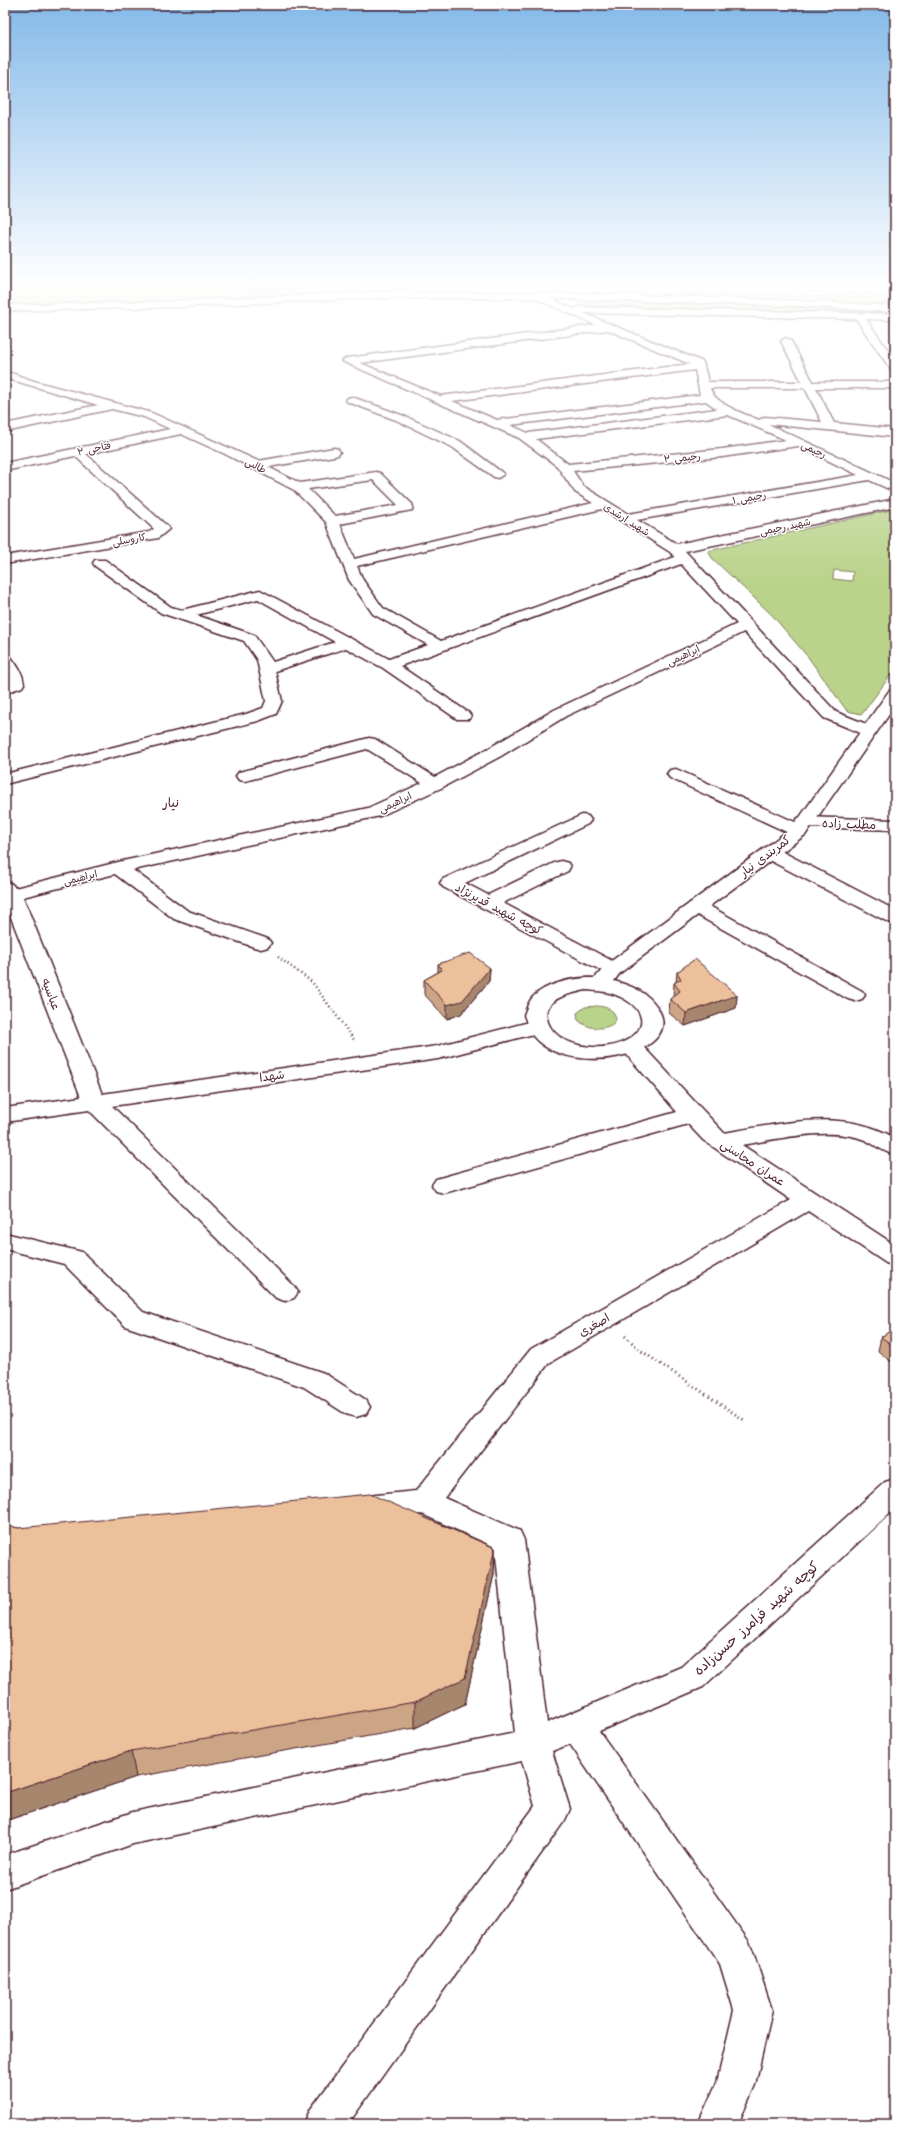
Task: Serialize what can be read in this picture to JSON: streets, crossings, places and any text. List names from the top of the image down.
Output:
{
  "streets": {
    "main road": [
      "فتاحی ۲",
      "رحیمی",
      "رحیمی ۲",
      "طالبی",
      "رحیمی ۱",
      "شهید ارشدی",
      "شهید رحیمی",
      "کاروسلی",
      "ابراهیمی",
      "مطلب زاده",
      "کمربندی نیار",
      "کوچه شهید قدیرنژاد",
      "عباسیه",
      "شهدا",
      "عمران محاسنی",
      "اصغری",
      "کوچه شهید فرامرز حسن‌زاده"
    ]
  },
  "crossings": [
    ["فتاحی ۲", "طالبی"],
    ["فتاحی ۲", "کاروسلی"],
    ["رحیمی", "رحیمی ۲"],
    ["رحیمی", "رحیمی ۱"],
    ["رحیمی ۲", "شهید ارشدی"],
    ["طالبی", "شهید رحیمی"],
    ["رحیمی ۱", "شهید ارشدی"],
    ["شهید ارشدی", "شهید رحیمی"],
    ["شهید ارشدی", "ابراهیمی"],
    ["شهید ارشدی", "کمربندی نیار"],
    ["ابراهیمی", "عباسیه"],
    ["مطلب زاده", "کمربندی نیار"],
    ["کمربندی نیار", "کوچه شهید قدیرنژاد"],
    ["کمربندی نیار", "شهدا"],
    ["کمربندی نیار", "عمران محاسنی"],
    ["کوچه شهید قدیرنژاد", "شهدا"],
    ["کوچه شهید قدیرنژاد", "عمران محاسنی"],
    ["عباسیه", "شهدا"],
    ["شهدا", "عمران محاسنی"],
    ["عمران محاسنی", "اصغری"]
  ],
  "districts": ["نیار"]
}
